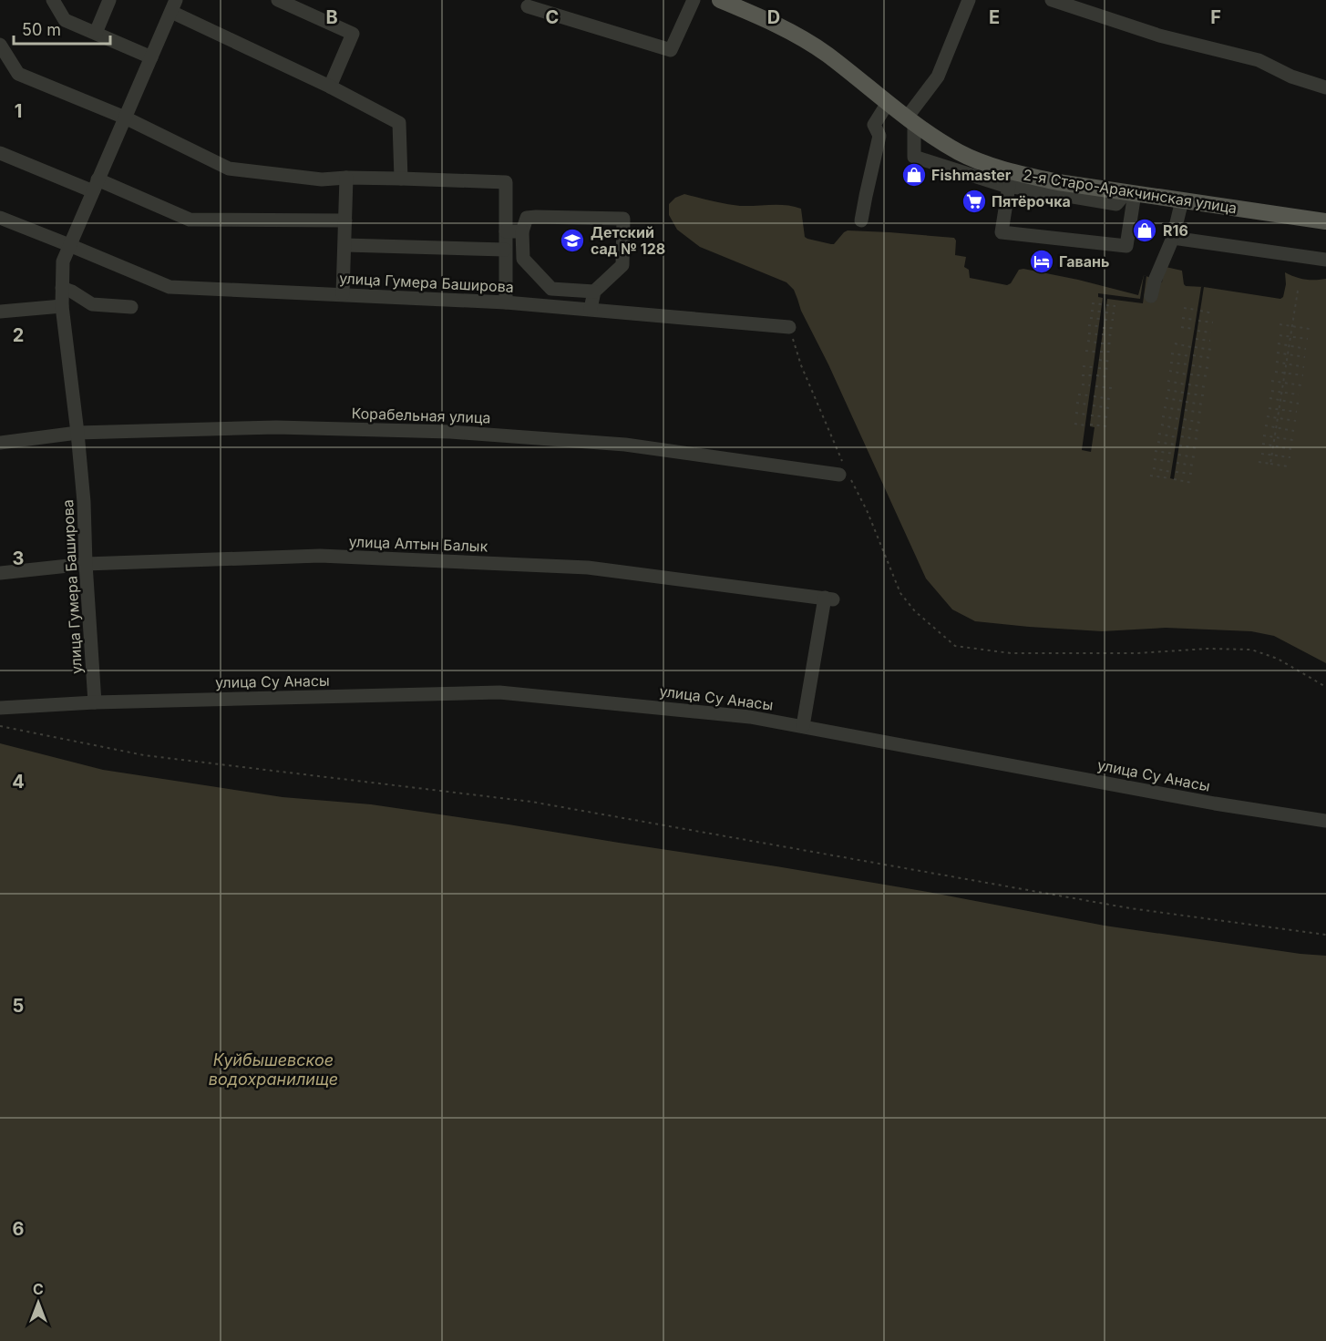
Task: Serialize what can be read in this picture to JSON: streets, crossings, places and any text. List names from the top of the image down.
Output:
{
  "streets": {
    "main road": ["2-я Старо-Аракчинская улица"],
    "street": [
      "улица Гумера Баширова",
      "Корабельная улица",
      "улица Алтын Балык",
      "улица Су Анасы"
    ]
  },
  "crossings": [
    ["улица Гумера Баширова", "Корабельная улица"],
    ["улица Гумера Баширова", "улица Алтын Балык"],
    ["улица Гумера Баширова", "улица Су Анасы"],
    ["улица Алтын Балык", "улица Су Анасы"]
  ],
  "water": ["Куйбышевское водохранилище"],
  "places": {
    "shop": ["Fishmaster", "R16"],
    "supermarket": ["Пятёрочка"],
    "school or university": ["Детский сад № 128"],
    "hotel": ["Гавань"]
  },
  "scale_bar": "50 m",
  "north": "top",
  "grid": {
    "columns": [
      "B",
      "C",
      "D",
      "E",
      "F"
    ],
    "rows": [
      "1",
      "2",
      "3",
      "4",
      "5",
      "6"
    ]
  }
}
